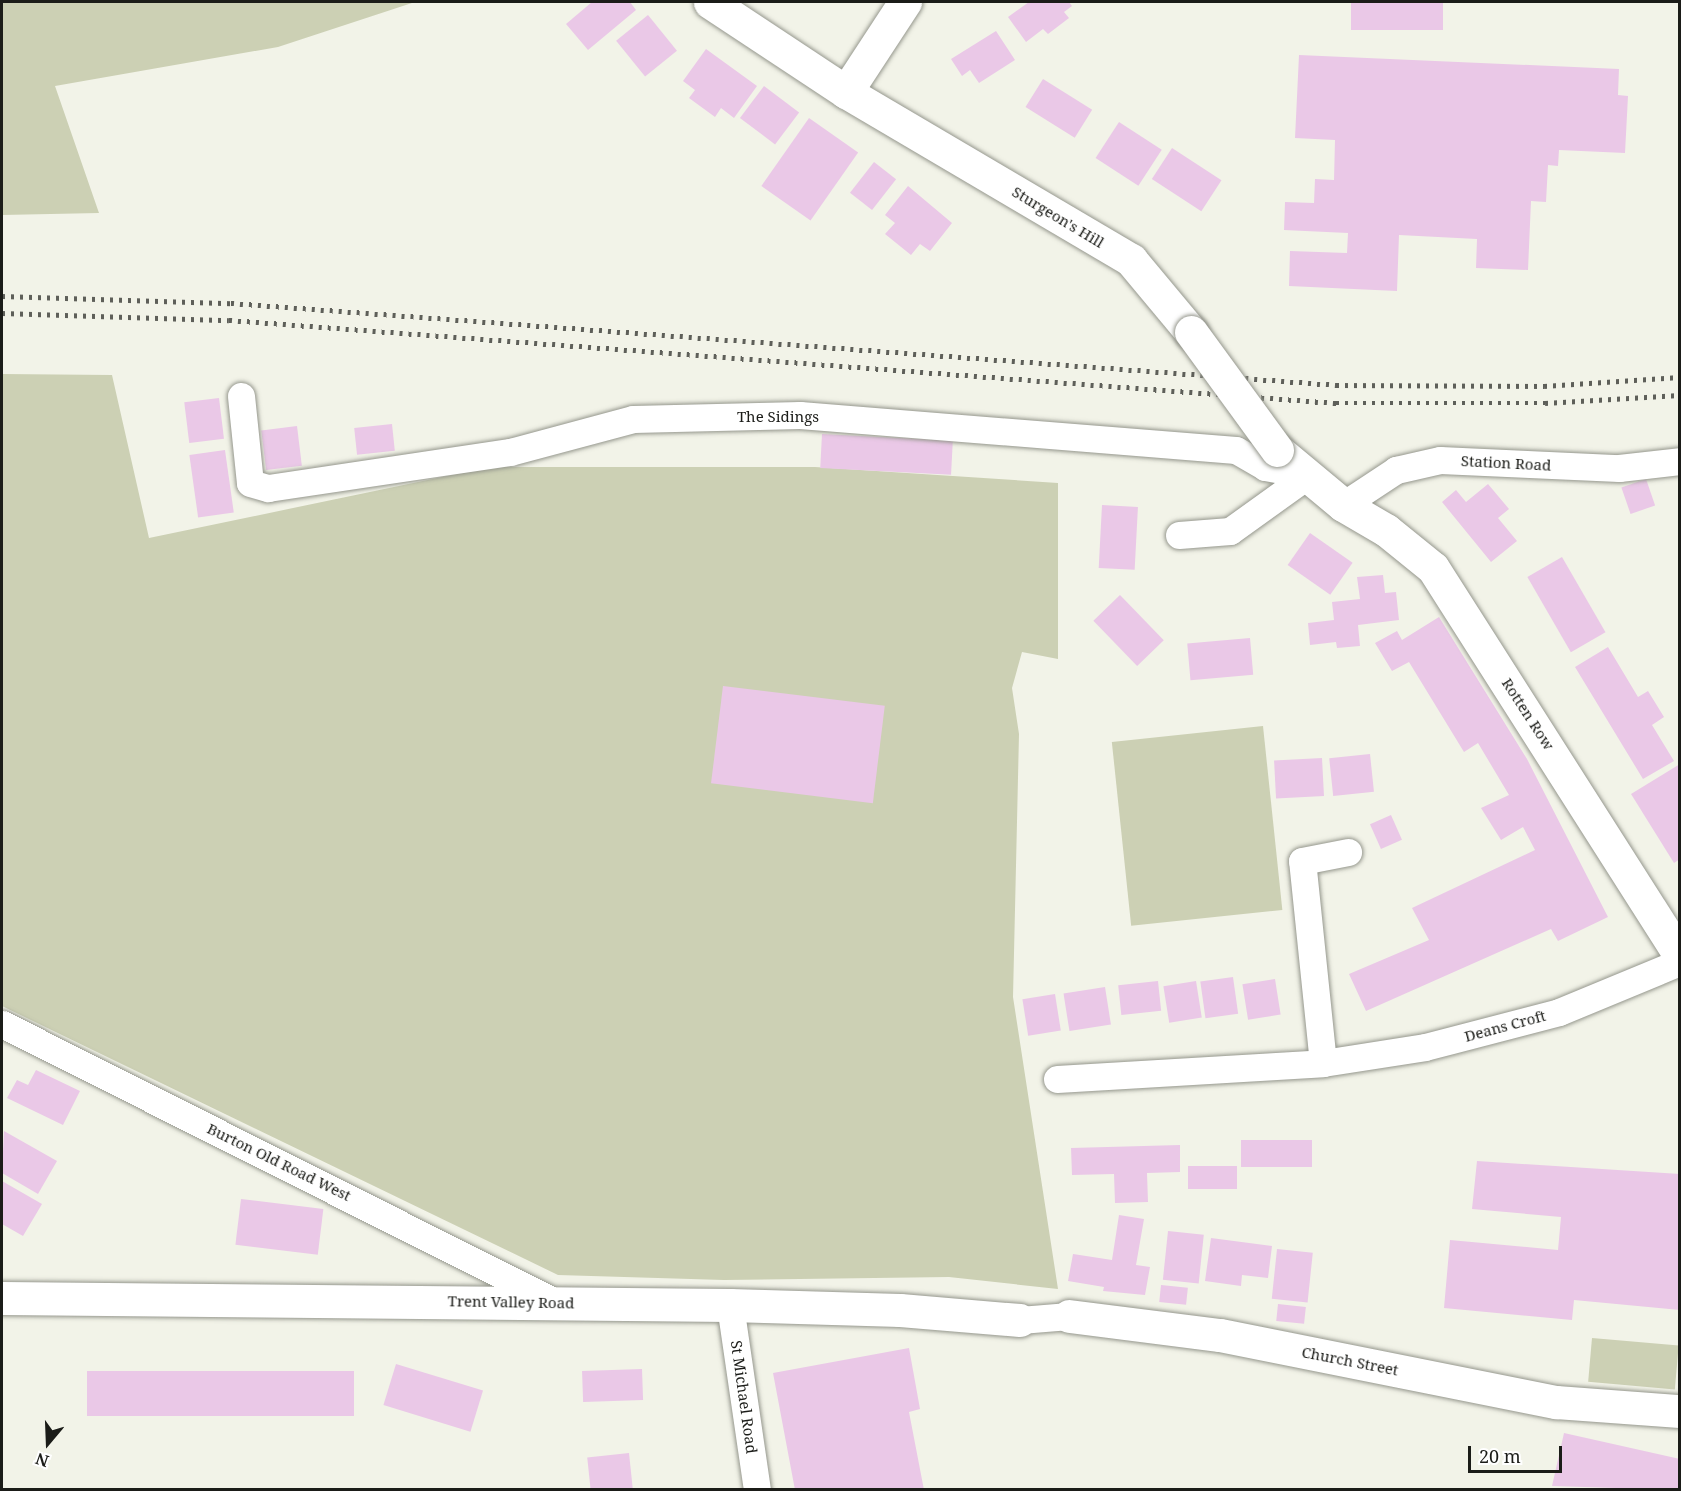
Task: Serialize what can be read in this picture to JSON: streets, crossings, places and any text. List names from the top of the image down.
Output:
{
  "streets": {
    "street": [
      "Sturgeon's Hill",
      "The Sidings",
      "Station Road",
      "Rotten Row",
      "Deans Croft",
      "Burton Old Road West",
      "Trent Valley Road",
      "Church Street",
      "St Michael Road"
    ]
  },
  "crossings": [
    ["Sturgeon's Hill", "The Sidings"],
    ["Sturgeon's Hill", "Station Road"],
    ["Sturgeon's Hill", "Rotten Row"],
    ["Station Road", "Rotten Row"],
    ["Burton Old Road West", "Trent Valley Road"],
    ["Trent Valley Road", "Church Street"],
    ["Trent Valley Road", "St Michael Road"]
  ],
  "scale_bar": "20 m",
  "north": "bottom"
}
